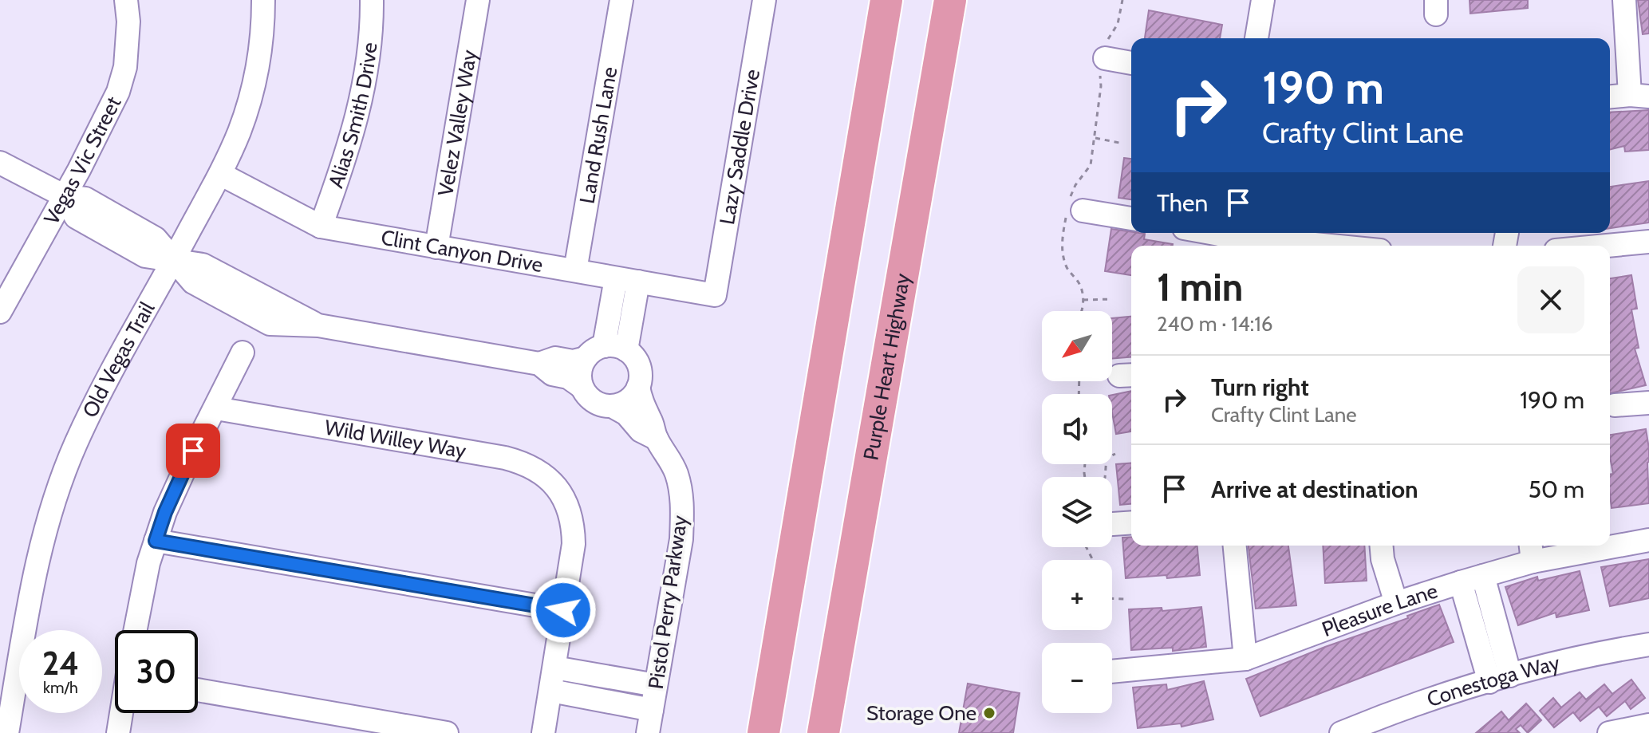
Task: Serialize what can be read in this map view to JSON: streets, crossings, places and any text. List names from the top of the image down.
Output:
{
  "streets": {
    "highway": ["Purple Heart Highway"],
    "street": [
      "Alias Smith Drive",
      "Velez Valley Way",
      "Land Rush Lane",
      "Lazy Saddle Drive",
      "Vegas Vic Street",
      "Clint Canyon Drive",
      "Old Vegas Trail",
      "Wild Willey Way",
      "Pistol Perry Parkway",
      "Pleasure Lane",
      "Conestoga Way"
    ]
  },
  "crossings": [
    ["Alias Smith Drive", "Clint Canyon Drive"],
    ["Velez Valley Way", "Clint Canyon Drive"],
    ["Land Rush Lane", "Clint Canyon Drive"],
    ["Lazy Saddle Drive", "Clint Canyon Drive"],
    ["Clint Canyon Drive", "Old Vegas Trail"]
  ],
  "places": ["Storage One"],
  "north": "bottom left",
  "page": {
    "turn": ["190 m", "Crafty Clint Lane"],
    "then": "Then",
    "heading": ["1 min", "240 m · 14:16"],
    "map_buttons": ["+", "−"],
    "list": [
      {
        "name": "Turn right",
        "note": "Crafty Clint Lane",
        "value": "190 m"
      },
      {
        "name": "Arrive at destination",
        "value": "50 m"
      }
    ],
    "speed": "24 km/h",
    "limit": "30"
  }
}
